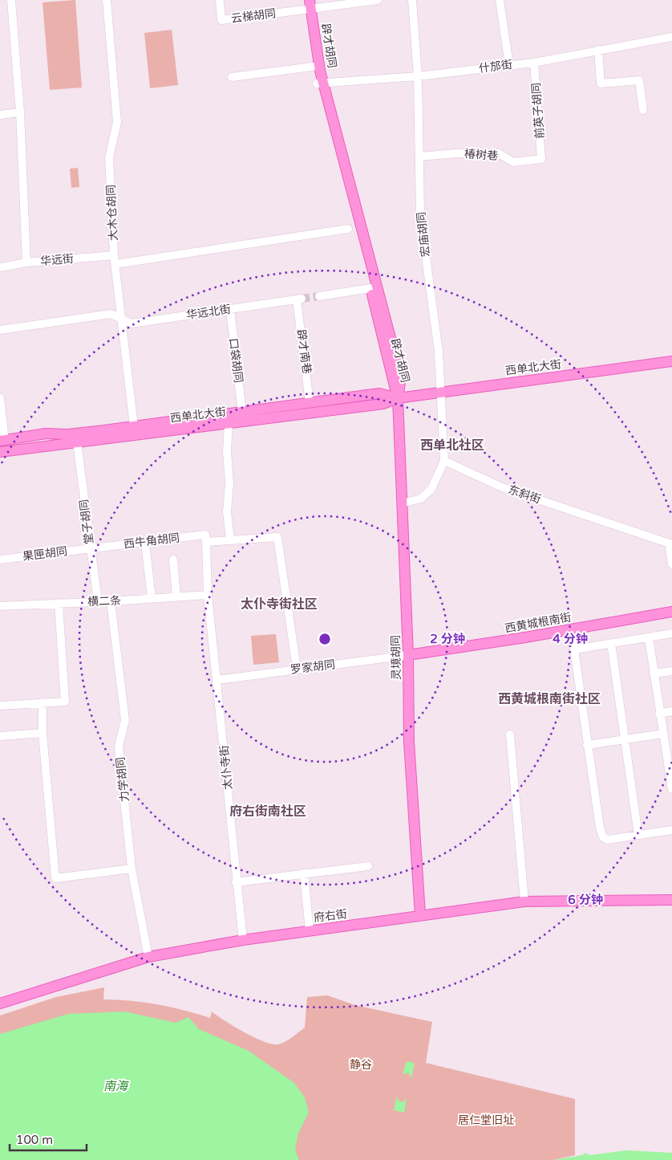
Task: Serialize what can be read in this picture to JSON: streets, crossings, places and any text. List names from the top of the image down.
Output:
{
  "streets": {
    "main road": [
      "辟才胡同",
      "西单北大街",
      "西黄城根南街",
      "灵境胡同",
      "府右街"
    ],
    "street": [
      "云梯胡同",
      "什邡街",
      "前英子胡同",
      "椿树巷",
      "大木仓胡同",
      "宏庙胡同",
      "华远街",
      "华远北街",
      "辟才南巷",
      "口袋胡同",
      "东斜街",
      "堂子胡同",
      "西牛角胡同",
      "果匣胡同",
      "横二条",
      "罗家胡同",
      "太仆寺街",
      "力学胡同"
    ]
  },
  "crossings": [
    ["云梯胡同", "辟才胡同"],
    ["辟才胡同", "什邡街"],
    ["辟才胡同", "西单北大街"],
    ["辟才胡同", "灵境胡同"],
    ["什邡街", "前英子胡同"],
    ["什邡街", "宏庙胡同"],
    ["前英子胡同", "椿树巷"],
    ["椿树巷", "宏庙胡同"],
    ["大木仓胡同", "华远街"],
    ["大木仓胡同", "华远北街"],
    ["大木仓胡同", "西单北大街"],
    ["宏庙胡同", "西单北大街"],
    ["华远北街", "辟才南巷"],
    ["华远北街", "口袋胡同"],
    ["辟才南巷", "西单北大街"],
    ["口袋胡同", "西单北大街"],
    ["西单北大街", "堂子胡同"],
    ["西单北大街", "灵境胡同"],
    ["堂子胡同", "西牛角胡同"],
    ["堂子胡同", "果匣胡同"],
    ["堂子胡同", "横二条"],
    ["西牛角胡同", "果匣胡同"],
    ["西牛角胡同", "太仆寺街"],
    ["横二条", "太仆寺街"],
    ["横二条", "力学胡同"],
    ["西黄城根南街", "灵境胡同"],
    ["西黄城根南街", "罗家胡同"],
    ["灵境胡同", "罗家胡同"],
    ["灵境胡同", "府右街"],
    ["罗家胡同", "太仆寺街"],
    ["太仆寺街", "府右街"],
    ["力学胡同", "府右街"]
  ],
  "districts": [
    "西单北社区",
    "太仆寺街社区",
    "西黄城根南街社区",
    "府右街南社区"
  ],
  "water": ["南海"],
  "parks": ["静谷", "居仁堂旧址"],
  "scale_bar": "100 m",
  "rings": ["2 分钟", "4 分钟", "6 分钟"]
}
